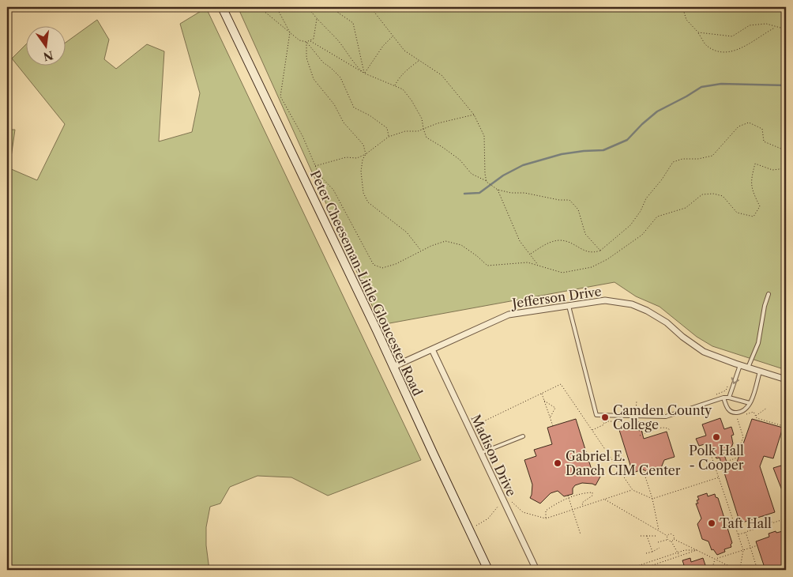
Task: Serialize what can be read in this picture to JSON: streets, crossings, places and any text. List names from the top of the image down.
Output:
{
  "streets": {
    "street": ["Peter Cheeseman-Little Gloucester Road", "Jefferson Drive", "Madison Drive"]
  },
  "crossings": [
    ["Peter Cheeseman-Little Gloucester Road", "Jefferson Drive"],
    ["Jefferson Drive", "Madison Drive"]
  ],
  "places": [
    "Camden County College",
    "Polk Hall - Cooper",
    "Gabriel E. Danch CIM Center",
    "Taft Hall"
  ],
  "north": "bottom"
}
